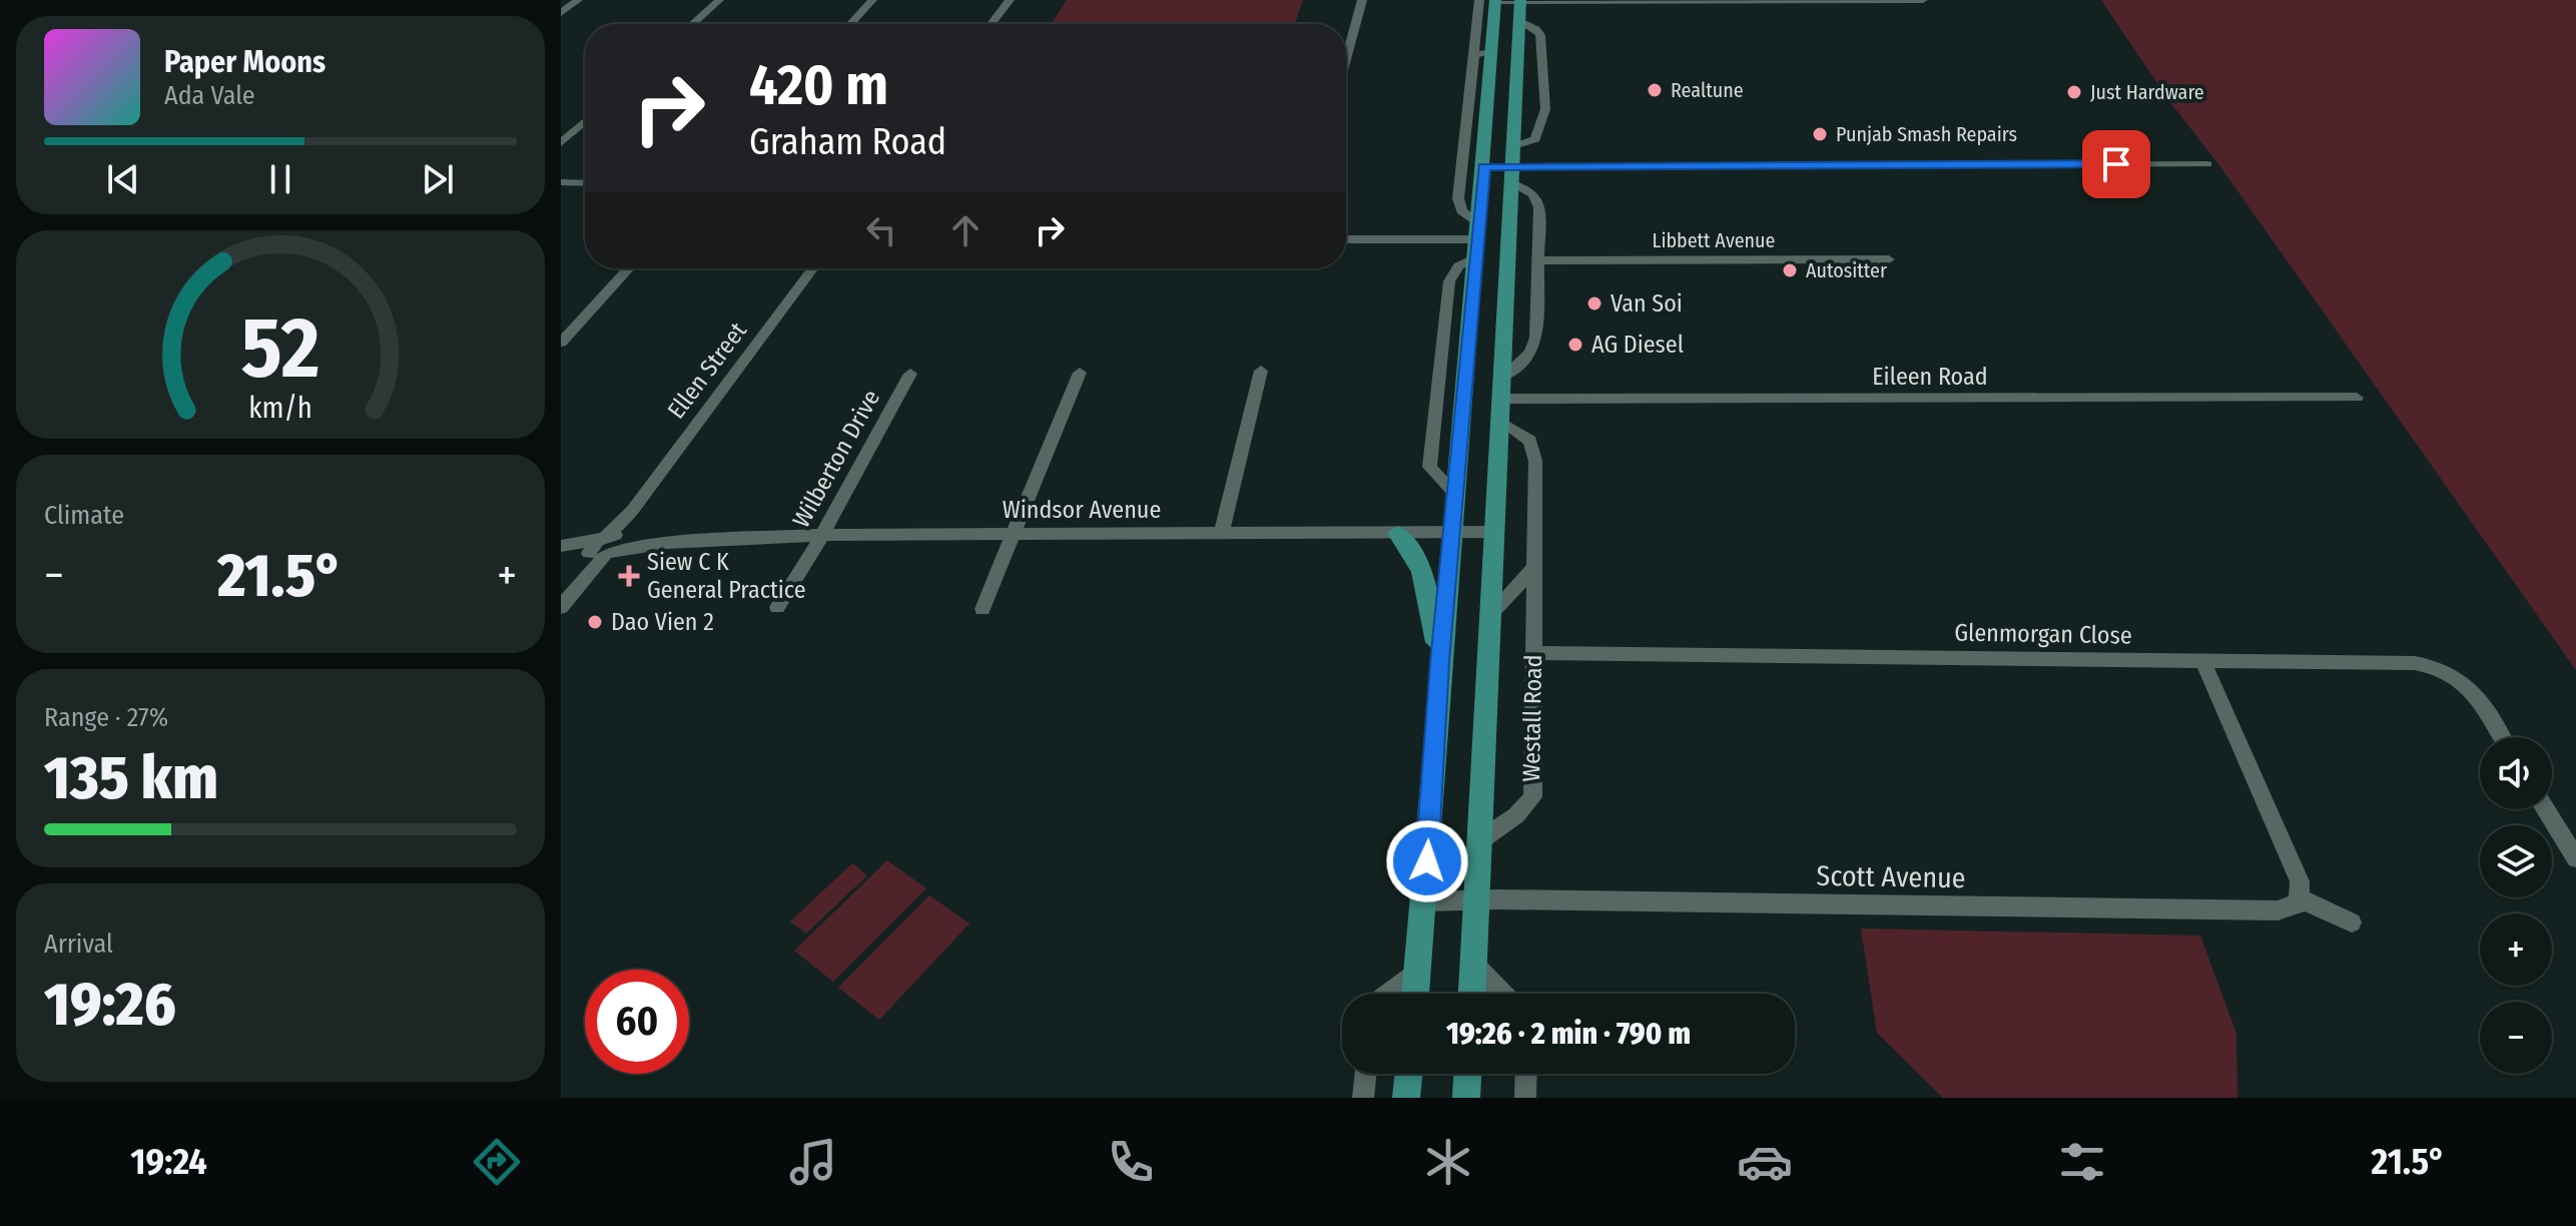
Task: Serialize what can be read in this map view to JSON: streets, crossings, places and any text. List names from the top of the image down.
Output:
{
  "streets": {
    "main road": ["Westall Road"],
    "street": [
      "Libbett Avenue",
      "Ellen Street",
      "Eileen Road",
      "Wilberton Drive",
      "Windsor Avenue",
      "Glenmorgan Close",
      "Scott Avenue"
    ]
  },
  "crossings": [
    ["Libbett Avenue", "Westall Road"],
    ["Ellen Street", "Windsor Avenue"],
    ["Eileen Road", "Westall Road"],
    ["Wilberton Drive", "Windsor Avenue"],
    ["Windsor Avenue", "Westall Road"],
    ["Glenmorgan Close", "Westall Road"],
    ["Westall Road", "Scott Avenue"]
  ],
  "places": {
    "other": [
      "Realtune",
      "Just Hardware",
      "Punjab Smash Repairs",
      "Autositter",
      "Van Soi",
      "AG Diesel",
      "Dao Vien 2"
    ],
    "health": ["Siew C K General Practice"]
  },
  "page": {
    "turn": ["420 m", "Graham Road"],
    "song": ["Paper Moons", "Ada Vale"],
    "tile": [
      "Climate",
      ["Range · 27%", "135 km"],
      ["Arrival", "19:26"]
    ],
    "heat": ["−", "21.5°", "+"],
    "map_buttons": ["+", "−"],
    "limit": "60",
    "trip": "19:26 · 2 min · 790 m",
    "tabs": ["19:24", "21.5°"],
    "gauge": ["52", "km/h"]
  }
}
